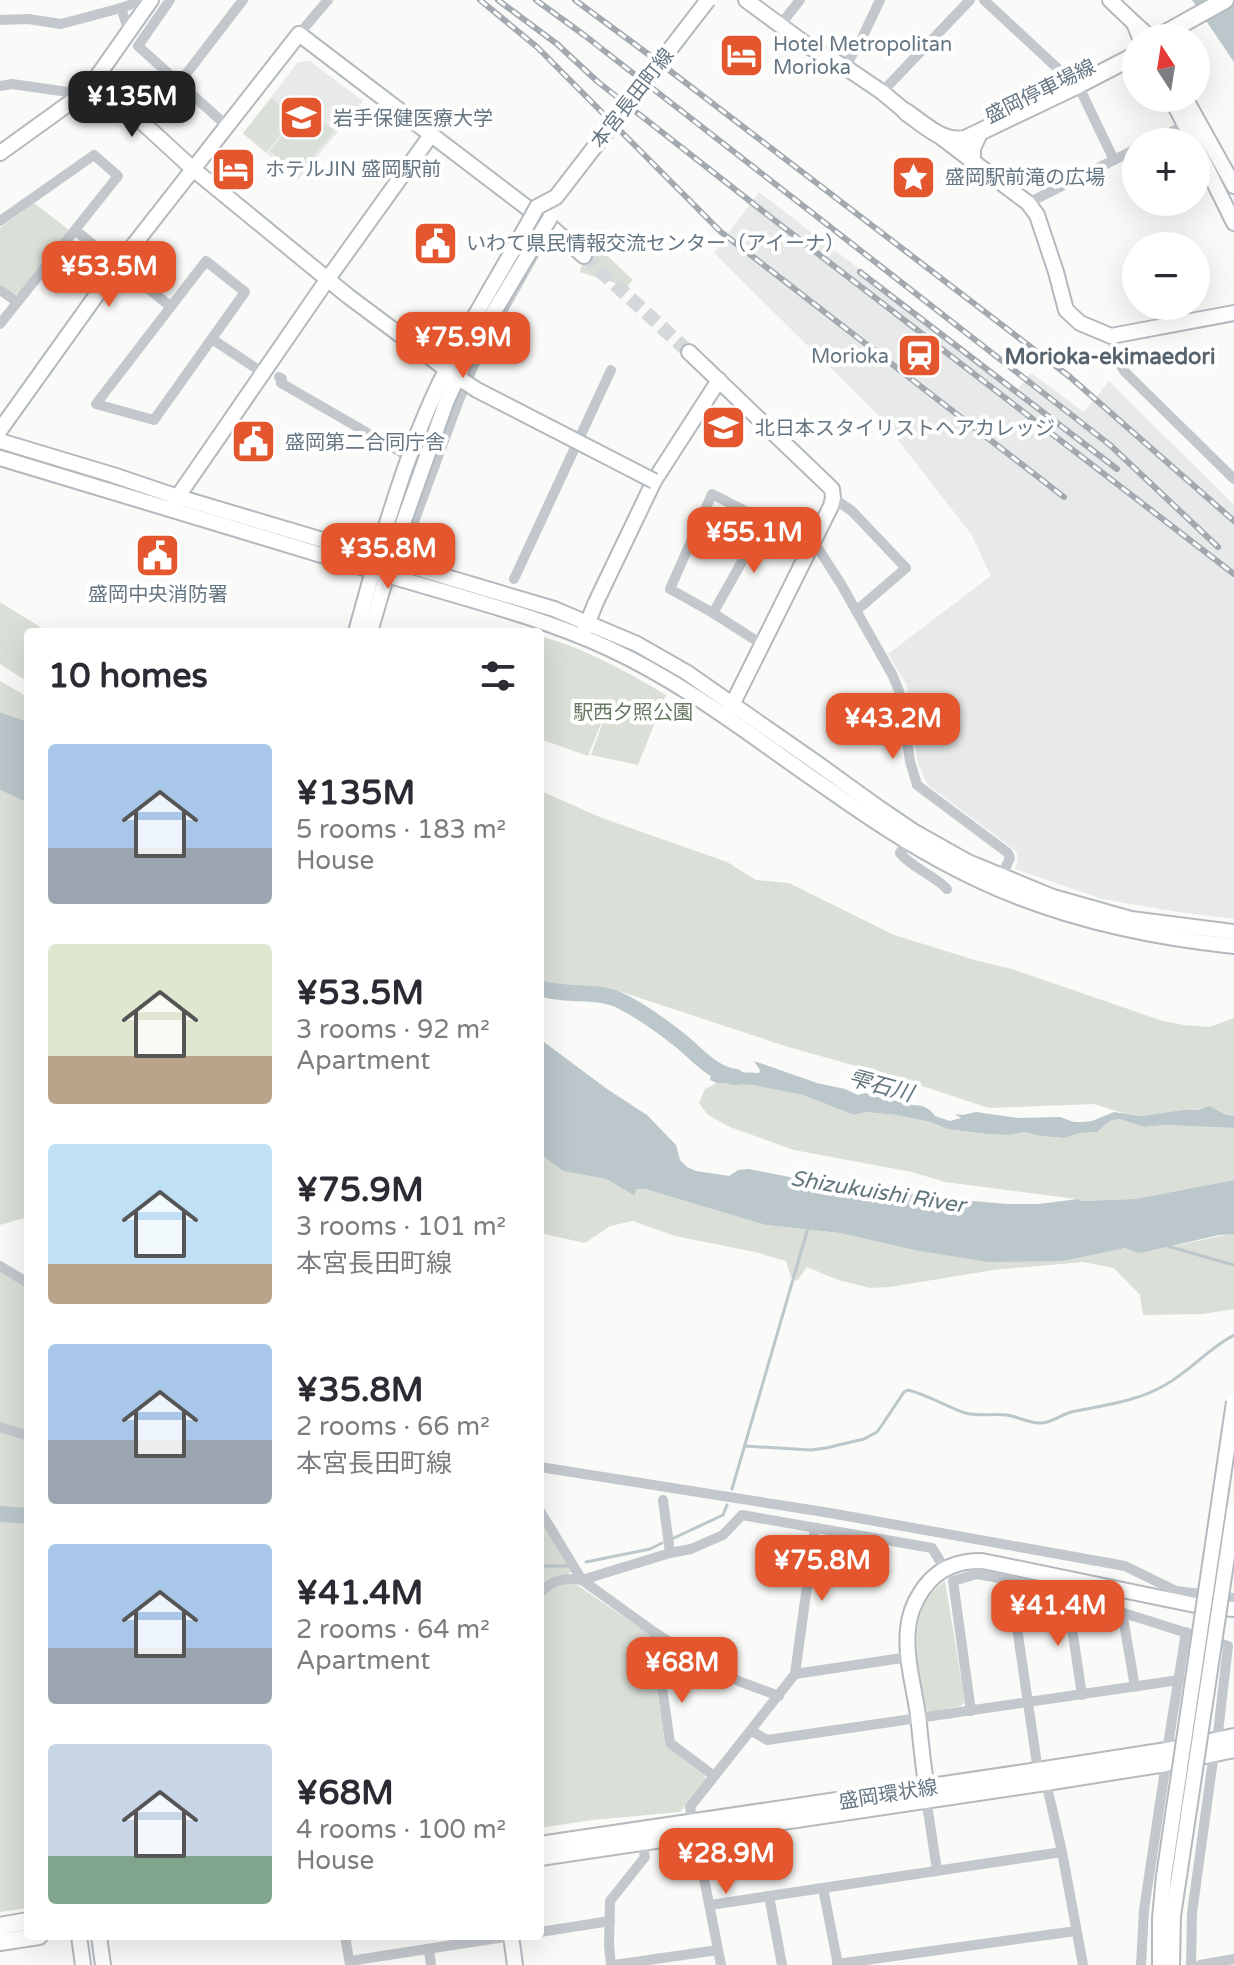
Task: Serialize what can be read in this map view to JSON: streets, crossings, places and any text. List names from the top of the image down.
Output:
{
  "streets": {
    "main road": ["盛岡停車場線", "盛岡環状線"],
    "street": ["本宮長田町線"]
  },
  "districts": ["Morioka-ekimaedori"],
  "water": ["雫石川", "Shizukuishi River"],
  "parks": ["駅西夕照公園"],
  "places": {
    "hotel": ["Hotel Metropolitan Morioka", "ホテルJIN 盛岡駅前"],
    "school or university": ["岩手保健医療大学", "北日本スタイリストヘアカレッジ"],
    "place": ["盛岡駅前滝の広場"],
    "public building": ["いわて県民情報交流センター（アイーナ）", "盛岡第二合同庁舎", "盛岡中央消防署"],
    "station": ["Morioka"]
  },
  "north": "top",
  "page": {
    "map_buttons": ["+", "−"],
    "price": [
      "¥135M",
      "¥53.5M",
      "¥75.9M",
      "¥55.1M",
      "¥35.8M",
      "¥43.2M",
      "¥75.8M",
      "¥41.4M",
      "¥68M",
      "¥28.9M"
    ],
    "heading": "10 homes",
    "list": [
      {
        "name": "¥135M",
        "note": "5 rooms · 183 m² · House"
      },
      {
        "name": "¥53.5M",
        "note": "3 rooms · 92 m² · Apartment"
      },
      {
        "name": "¥75.9M",
        "note": "3 rooms · 101 m² · 本宮長田町線"
      },
      {
        "name": "¥35.8M",
        "note": "2 rooms · 66 m² · 本宮長田町線"
      },
      {
        "name": "¥41.4M",
        "note": "2 rooms · 64 m² · Apartment"
      },
      {
        "name": "¥68M",
        "note": "4 rooms · 100 m² · House"
      }
    ]
  }
}
